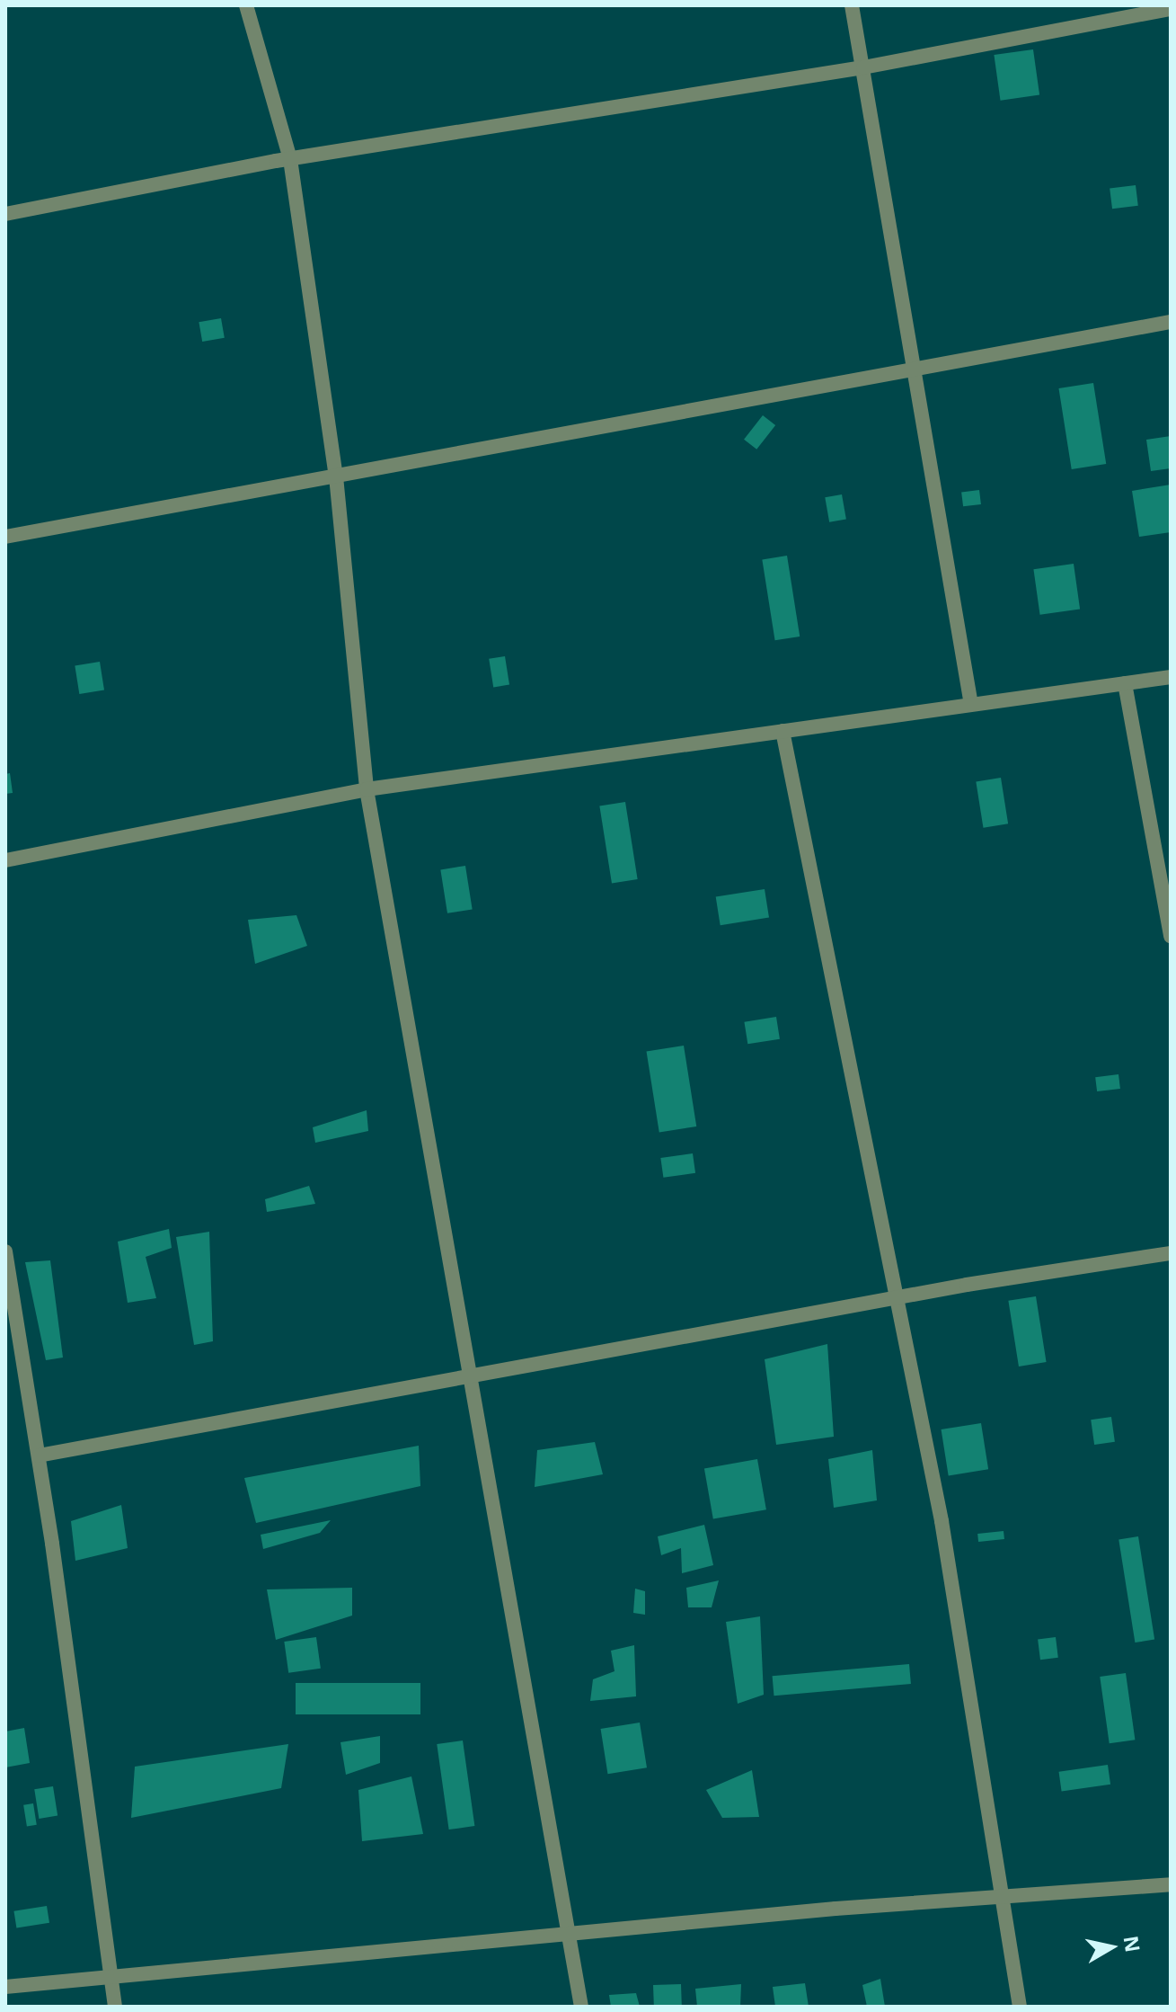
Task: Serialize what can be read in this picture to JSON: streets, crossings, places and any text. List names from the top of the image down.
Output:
{
  "north": "right"
}
